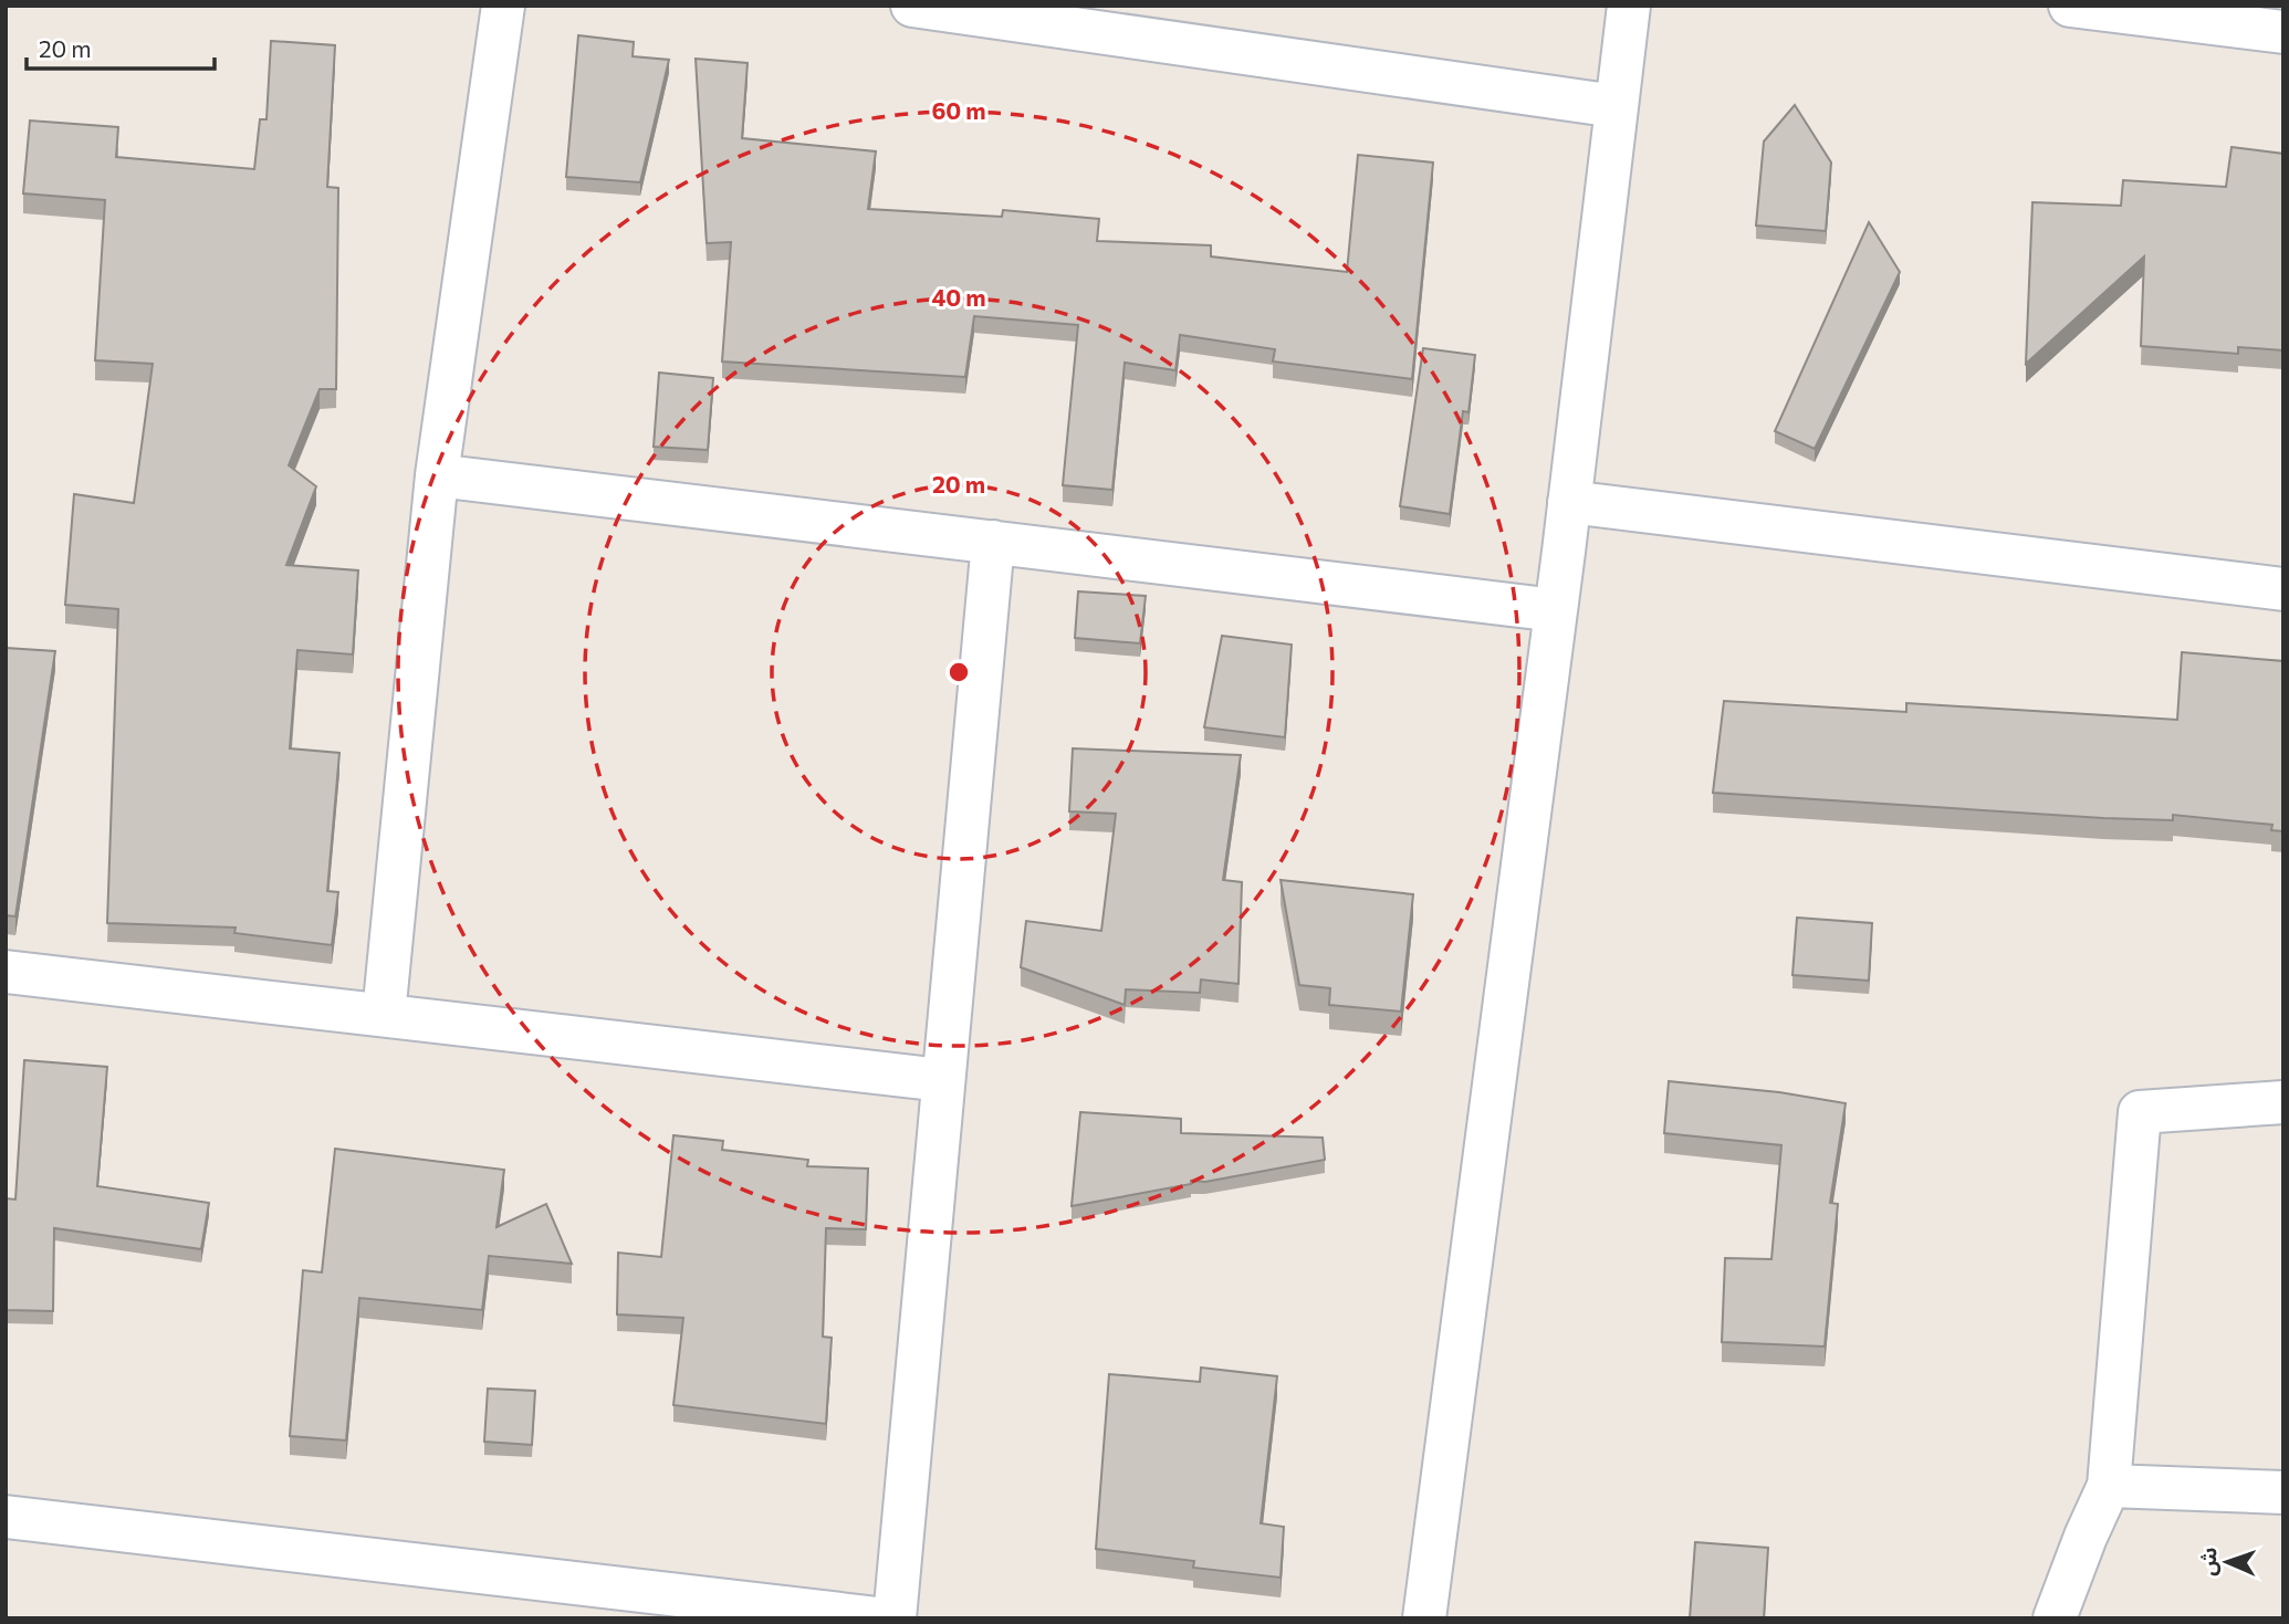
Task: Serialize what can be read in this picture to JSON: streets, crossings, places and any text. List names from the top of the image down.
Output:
{
  "scale_bar": "20 m",
  "north": "left",
  "rings": ["60 m", "40 m", "20 m"]
}
